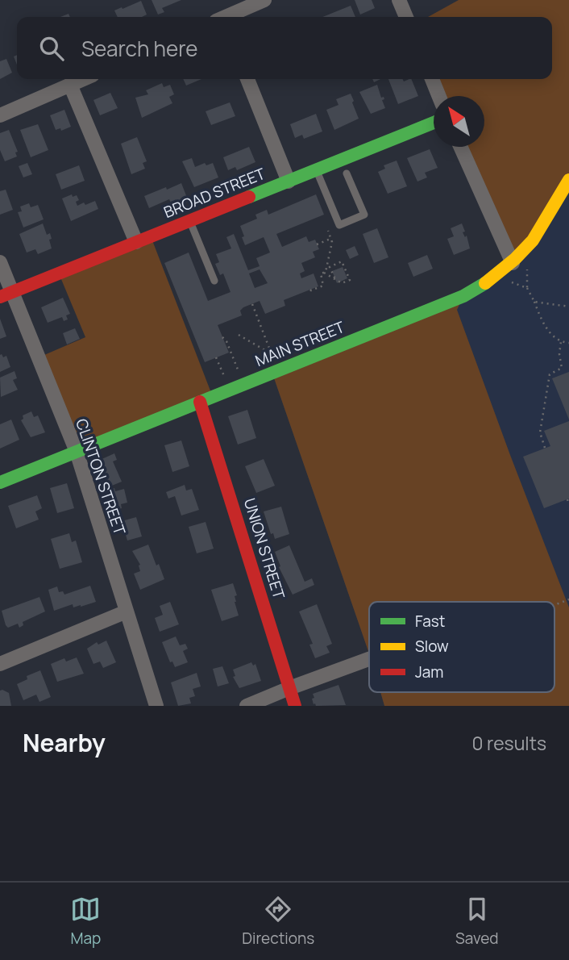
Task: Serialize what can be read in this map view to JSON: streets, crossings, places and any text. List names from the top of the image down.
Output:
{
  "streets": {
    "street": [
      "BROAD STREET",
      "MAIN STREET",
      "CLINTON STREET",
      "UNION STREET"
    ]
  },
  "crossings": [
    ["BROAD STREET", "CLINTON STREET"],
    ["MAIN STREET", "CLINTON STREET"],
    ["MAIN STREET", "UNION STREET"]
  ],
  "legend": ["Fast", "Slow", "Jam"],
  "north": "top left",
  "page": {
    "search": "Search here",
    "heading": ["Nearby", "0 results"],
    "nav": ["Map", "Directions", "Saved"]
  }
}
